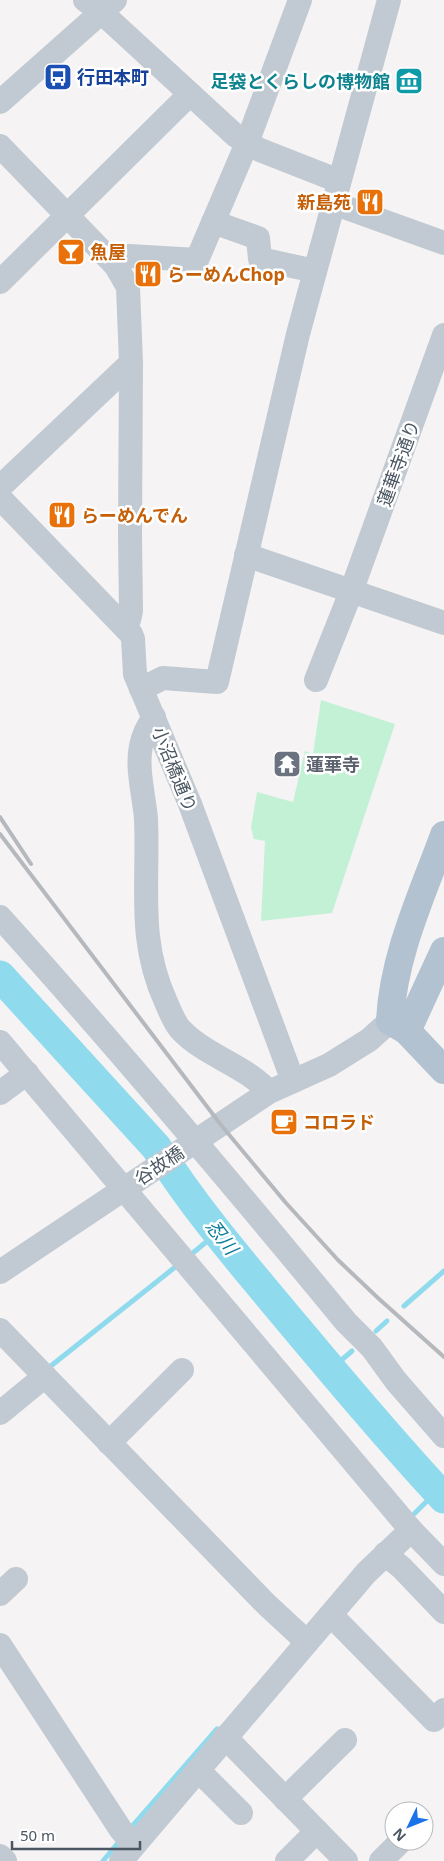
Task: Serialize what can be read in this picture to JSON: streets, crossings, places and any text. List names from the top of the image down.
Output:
{
  "streets": {
    "street": ["蓮華寺通り", "小沼橋通り", "谷故橋"]
  },
  "crossings": [
    ["小沼橋通り", "谷故橋"]
  ],
  "water": ["忍川"],
  "places": {
    "bus stop": ["行田本町"],
    "museum": ["足袋とくらしの博物館"],
    "restaurant": ["新島苑", "らーめんChop", "らーめんでん"],
    "bar": ["魚屋"],
    "temple": ["蓮華寺"],
    "cafe": ["コロラド"]
  },
  "scale_bar": "50 m",
  "north": "bottom left"
}
